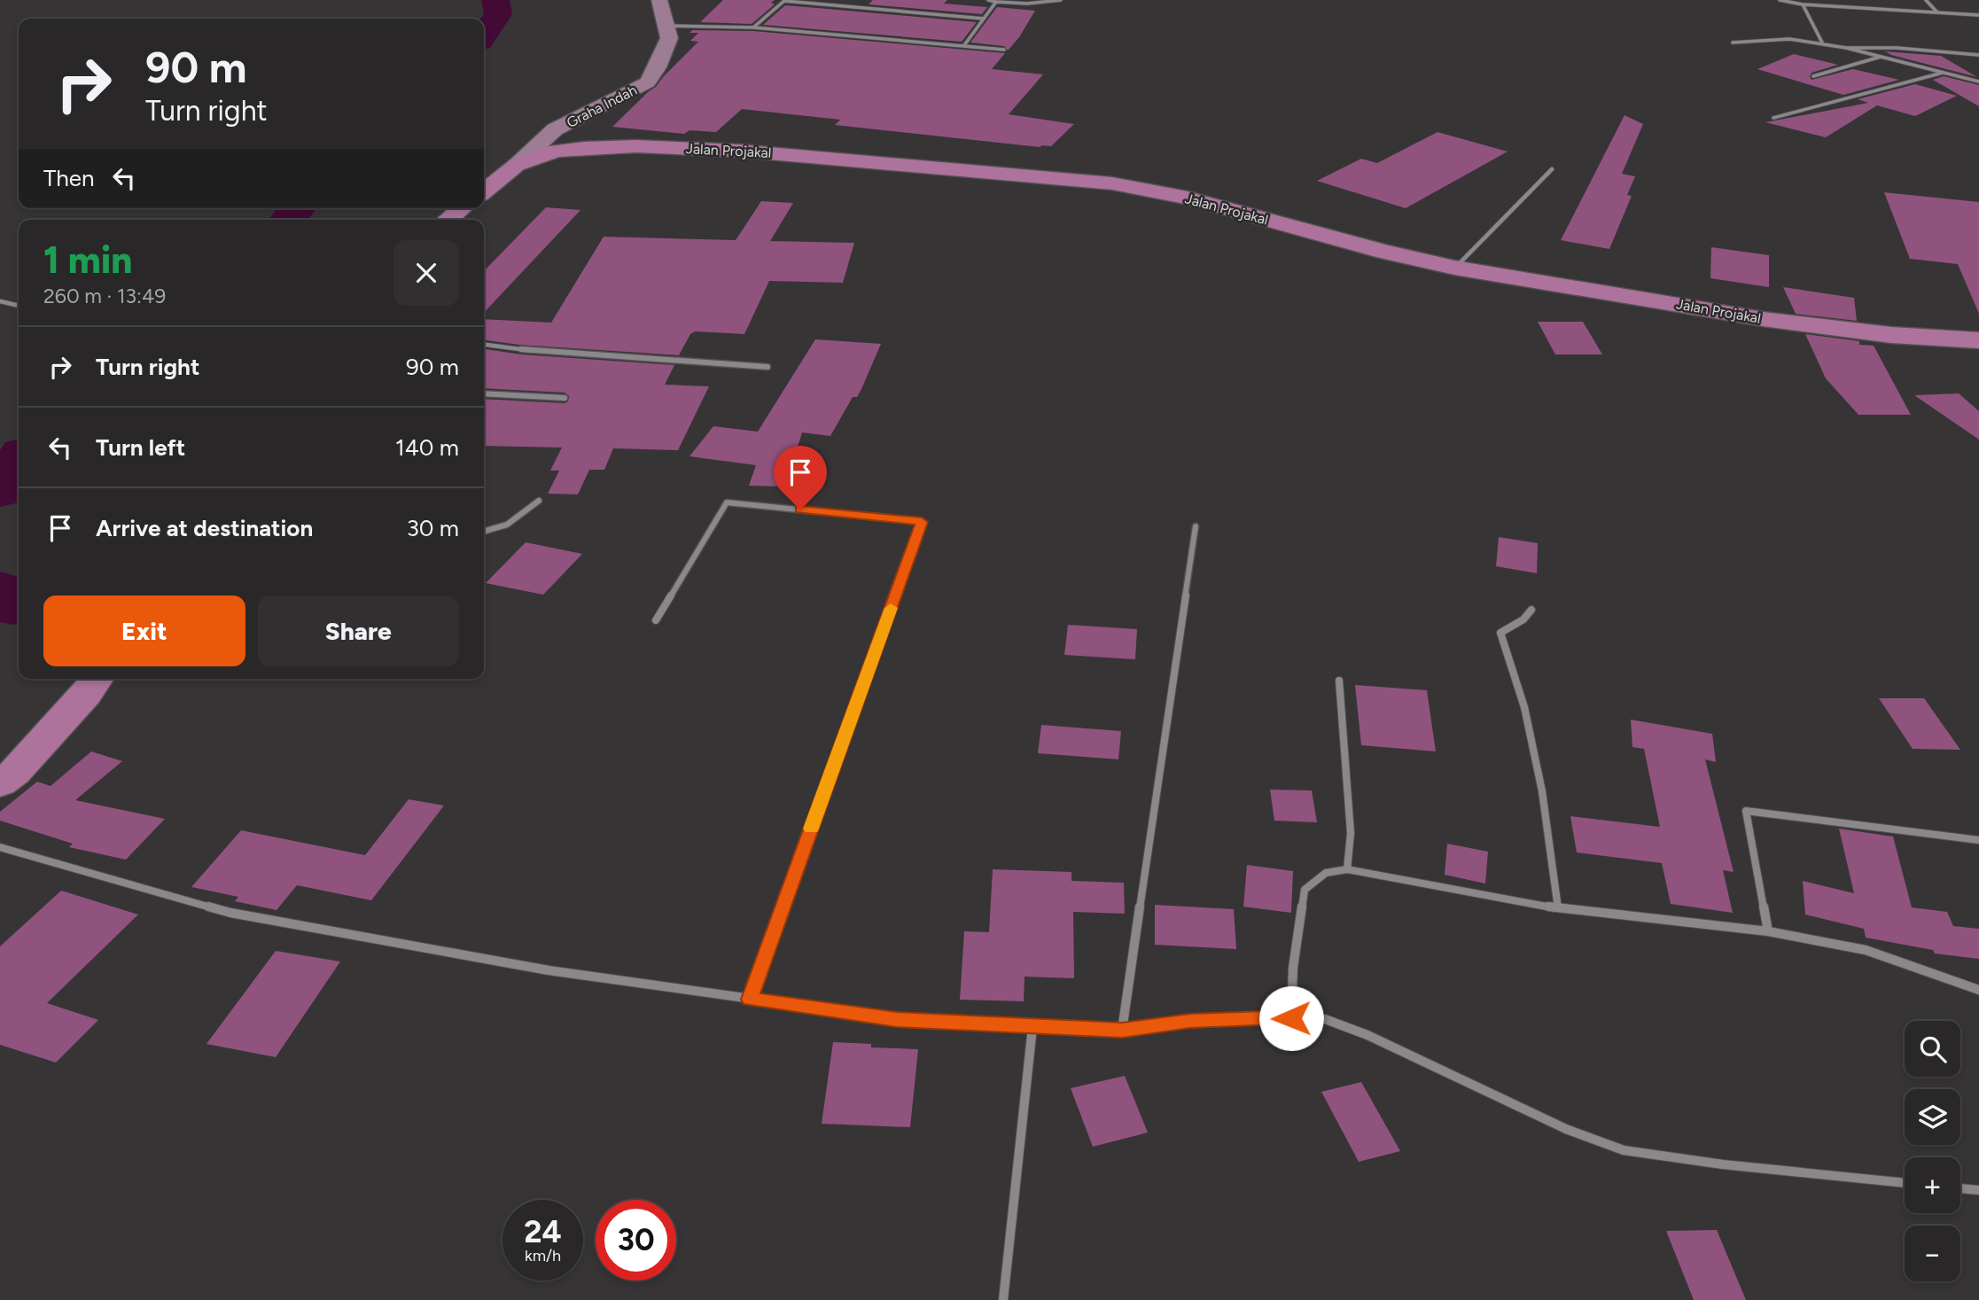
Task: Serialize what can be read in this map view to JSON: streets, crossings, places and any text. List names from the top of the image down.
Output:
{
  "streets": {
    "main road": ["Jalan Projakal"],
    "street": ["Graha Indah"]
  },
  "crossings": [
    ["Graha Indah", "Jalan Projakal"]
  ],
  "page": {
    "turn": ["90 m", "Turn right"],
    "then": "Then",
    "heading": ["1 min", "260 m · 13:49"],
    "list": [
      {
        "name": "Turn right",
        "value": "90 m"
      },
      {
        "name": "Turn left",
        "value": "140 m"
      },
      {
        "name": "Arrive at destination",
        "value": "30 m"
      }
    ],
    "buttons": ["Exit", "Share"],
    "map_buttons": ["+", "−"],
    "speed": "24 km/h",
    "limit": "30"
  }
}
